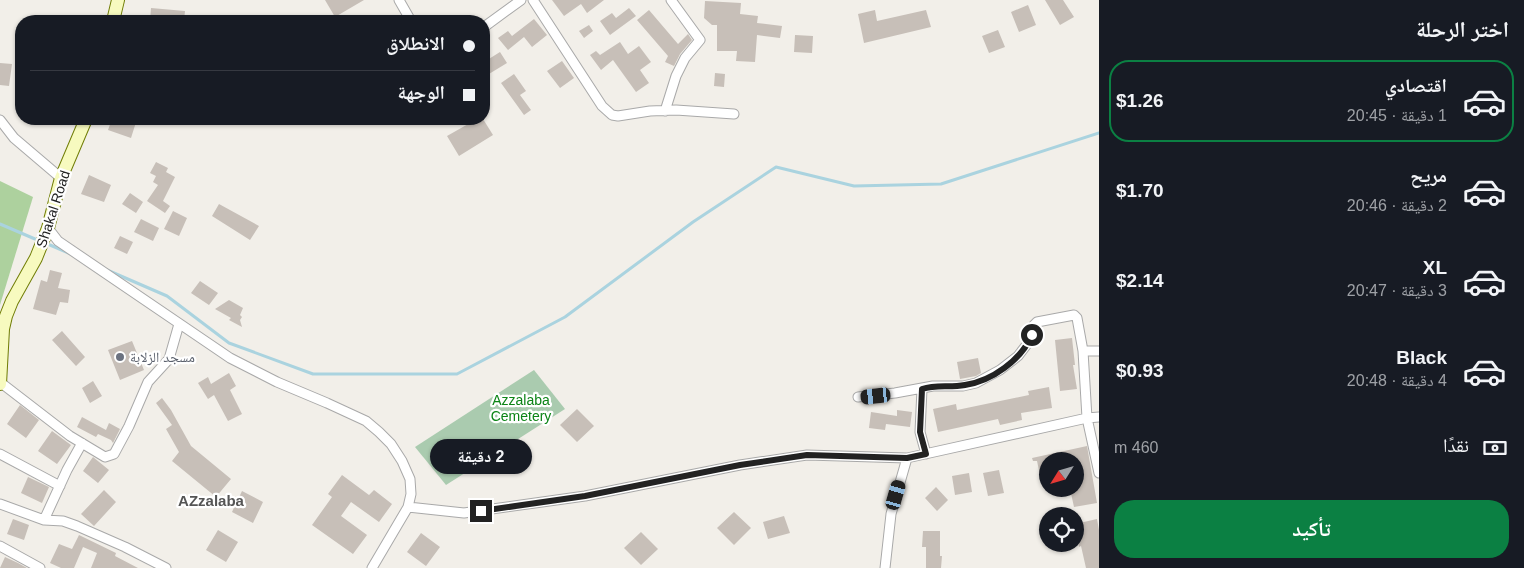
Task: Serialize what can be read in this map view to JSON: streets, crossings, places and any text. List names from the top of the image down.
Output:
{
  "streets": {
    "main road": ["Shakal Road"]
  },
  "districts": ["AZzalaba"],
  "parks": ["Azzalaba Cemetery"],
  "places": ["مسجد الزلابة"],
  "north": "bottom left",
  "page": {
    "heading": "اختر الرحلة",
    "banner": ["الانطلاق", "الوجهة"],
    "list": [
      {
        "name": "اقتصادي",
        "note": "1 دقيقة · 20:45",
        "value": "$1.26"
      },
      {
        "name": "مريح",
        "note": "2 دقيقة · 20:46",
        "value": "$1.70"
      },
      {
        "name": "XL",
        "note": "3 دقيقة · 20:47",
        "value": "$2.14"
      },
      {
        "name": "Black",
        "note": "4 دقيقة · 20:48",
        "value": "$0.93"
      }
    ],
    "pay": ["نقدًا", "460 m"],
    "bubble": "2 دقيقة",
    "buttons": "تأكيد"
  }
}
